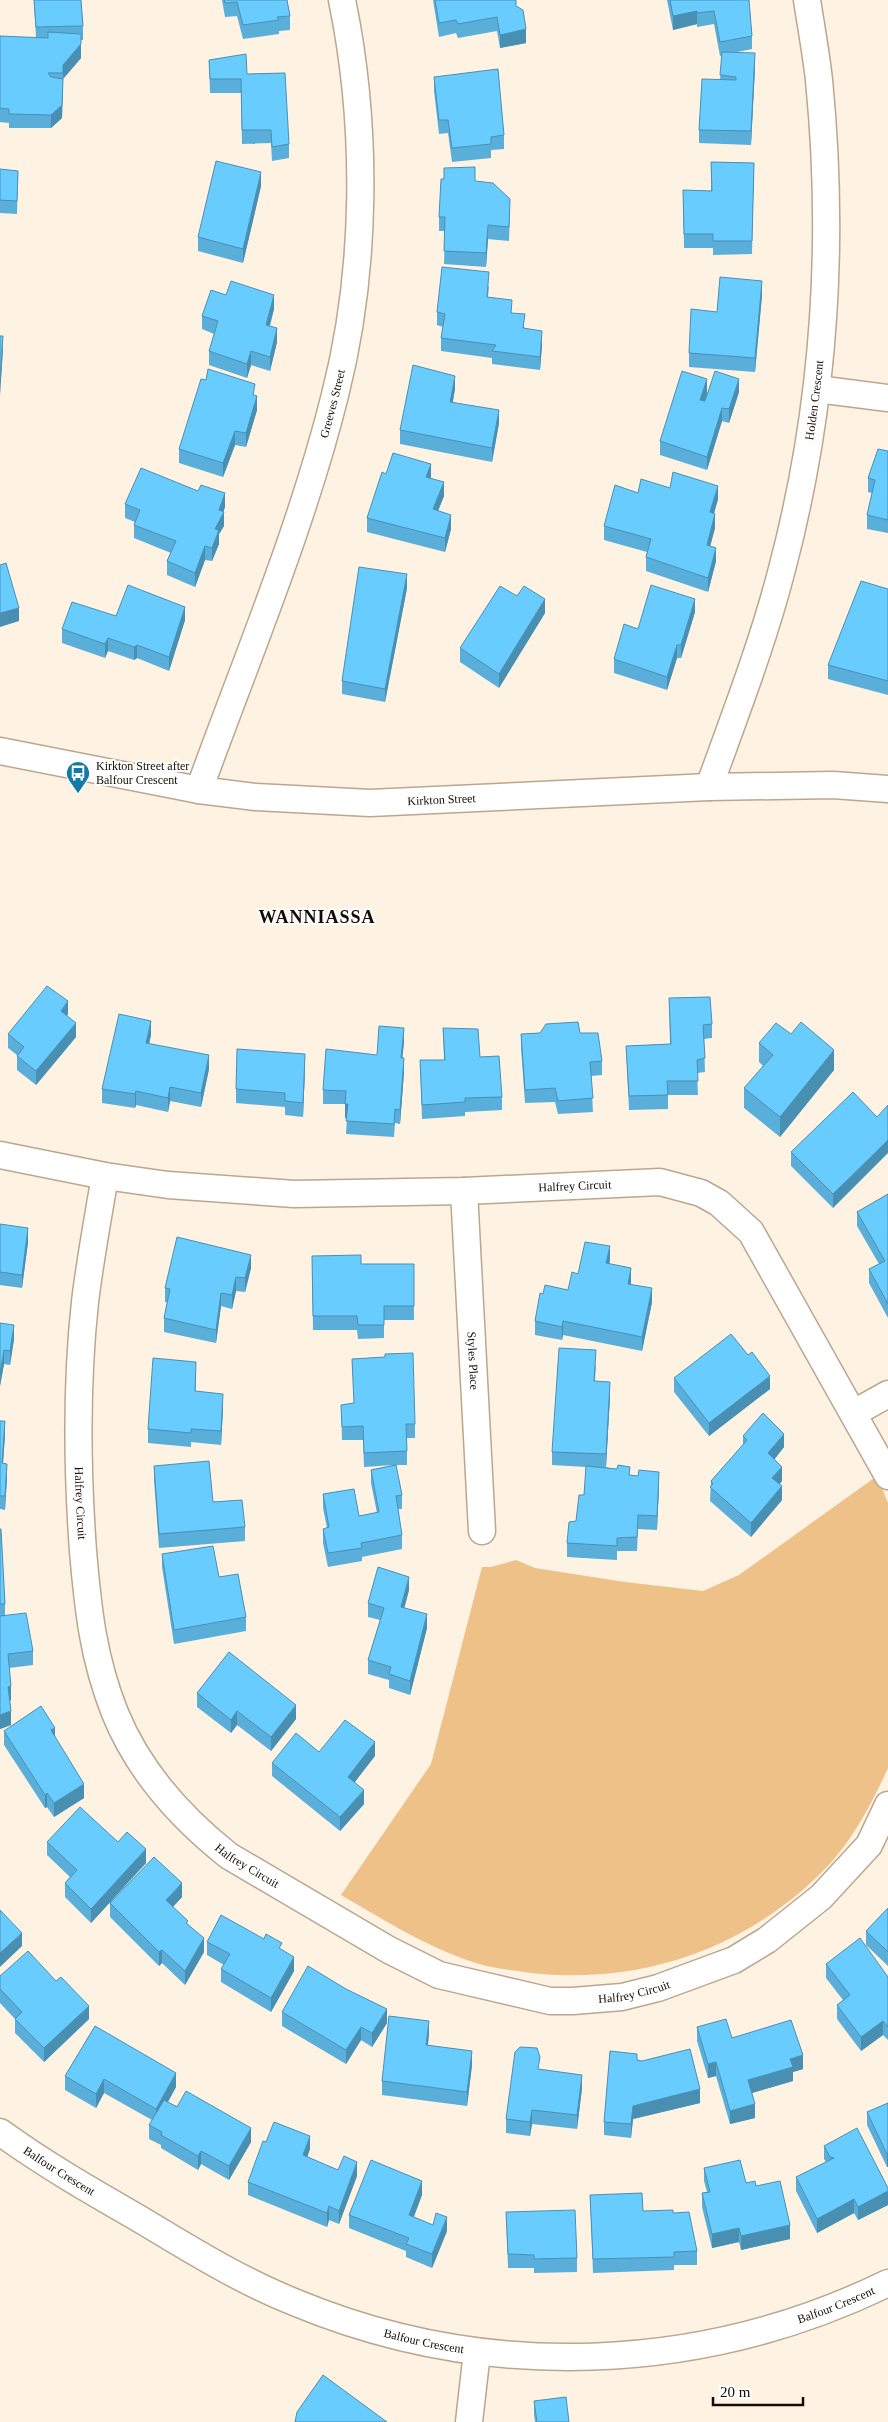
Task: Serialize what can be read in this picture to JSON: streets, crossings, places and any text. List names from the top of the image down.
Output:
{
  "streets": {
    "street": [
      "Holden Crescent",
      "Greeves Street",
      "Kirkton Street",
      "Halfrey Circuit",
      "Styles Place",
      "Balfour Crescent"
    ]
  },
  "crossings": [
    ["Holden Crescent", "Kirkton Street"],
    ["Greeves Street", "Kirkton Street"],
    ["Halfrey Circuit", "Styles Place"]
  ],
  "districts": ["WANNIASSA"],
  "places": {
    "bus stop": ["Kirkton Street after Balfour Crescent"]
  },
  "scale_bar": "20 m"
}
